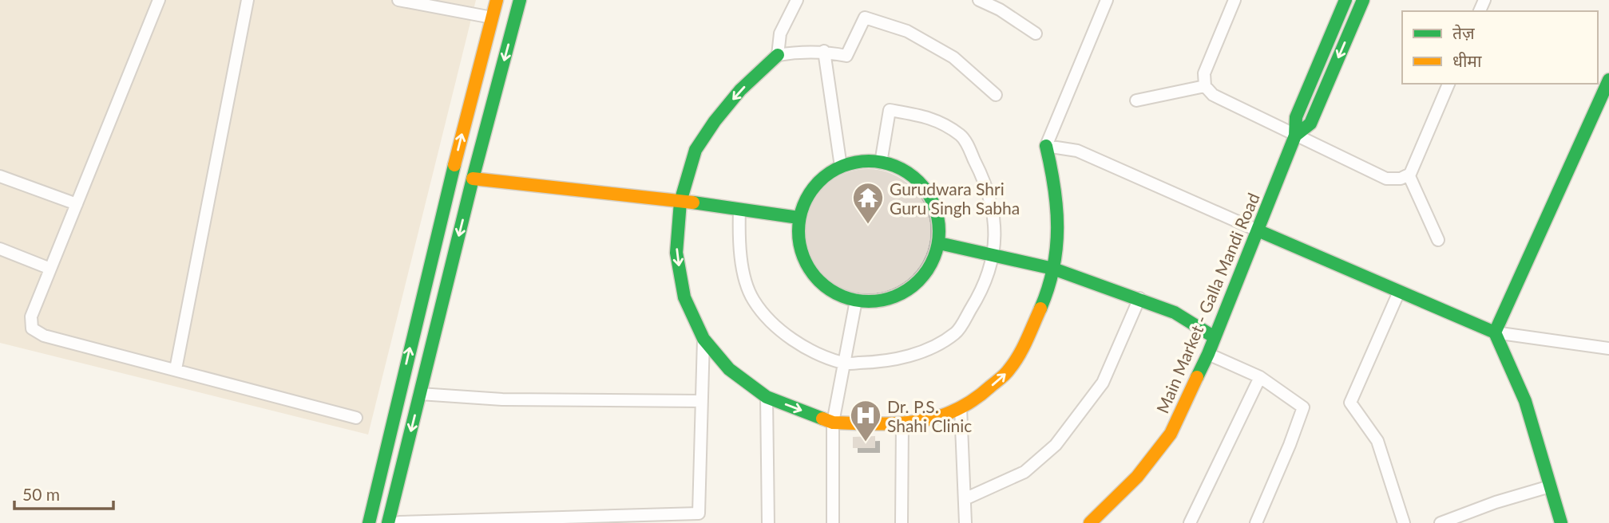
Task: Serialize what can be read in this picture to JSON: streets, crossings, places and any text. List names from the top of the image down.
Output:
{
  "streets": {
    "main road": ["Main Market - Galla Mandi Road"]
  },
  "places": {
    "temple": ["Gurudwara Shri Guru Singh Sabha"],
    "hospital": ["Dr. P.S. Shahi Clinic"]
  },
  "legend": ["तेज़", "धीमा"],
  "scale_bar": "50 m"
}
